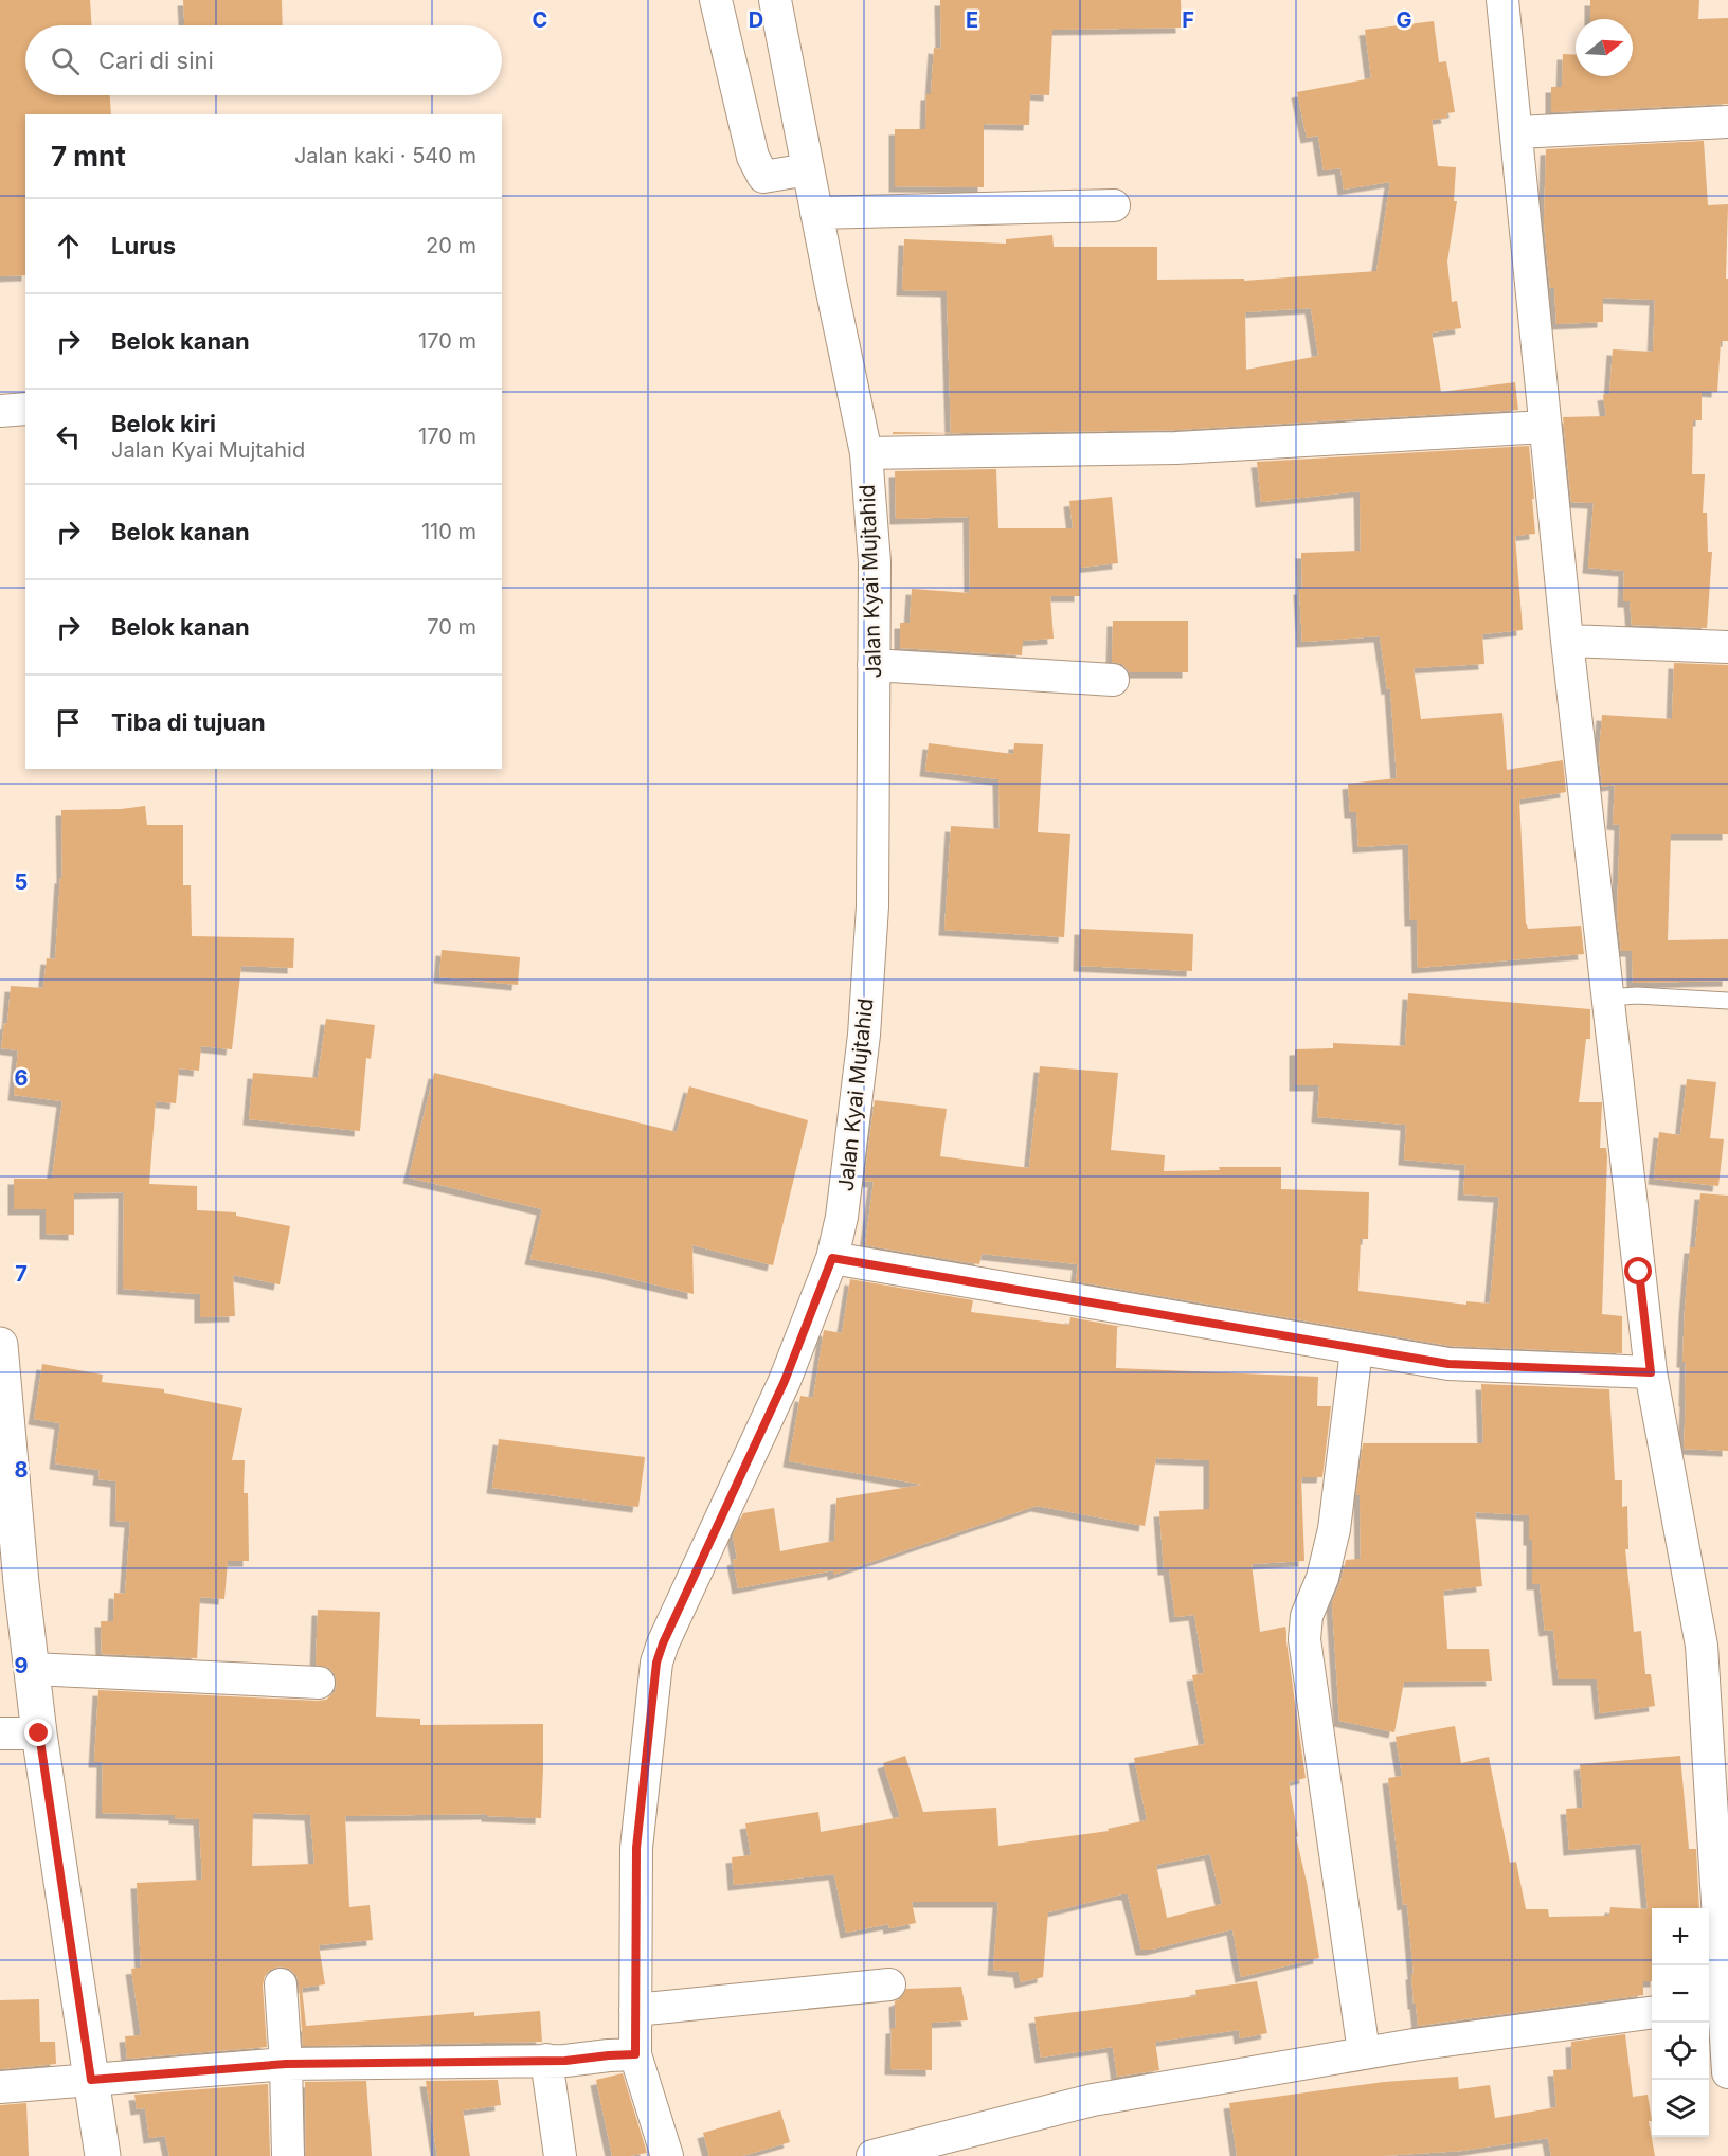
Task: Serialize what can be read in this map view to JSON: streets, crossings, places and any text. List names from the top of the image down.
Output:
{
  "streets": {
    "street": ["Jalan Kyai Mujtahid"]
  },
  "north": "right",
  "page": {
    "search": "Cari di sini",
    "heading": ["7 mnt", "Jalan kaki · 540 m"],
    "list": [
      ["Lurus", "20 m"],
      ["Belok kanan", "170 m"],
      ["Belok kiri", "Jalan Kyai Mujtahid", "170 m"],
      ["Belok kanan", "110 m"],
      ["Belok kanan", "70 m"],
      "Tiba di tujuan"
    ],
    "map_buttons": ["+", "−"]
  },
  "grid": {
    "columns": [
      "C",
      "D",
      "E",
      "F",
      "G"
    ],
    "rows": [
      "5",
      "6",
      "7",
      "8",
      "9"
    ]
  }
}
